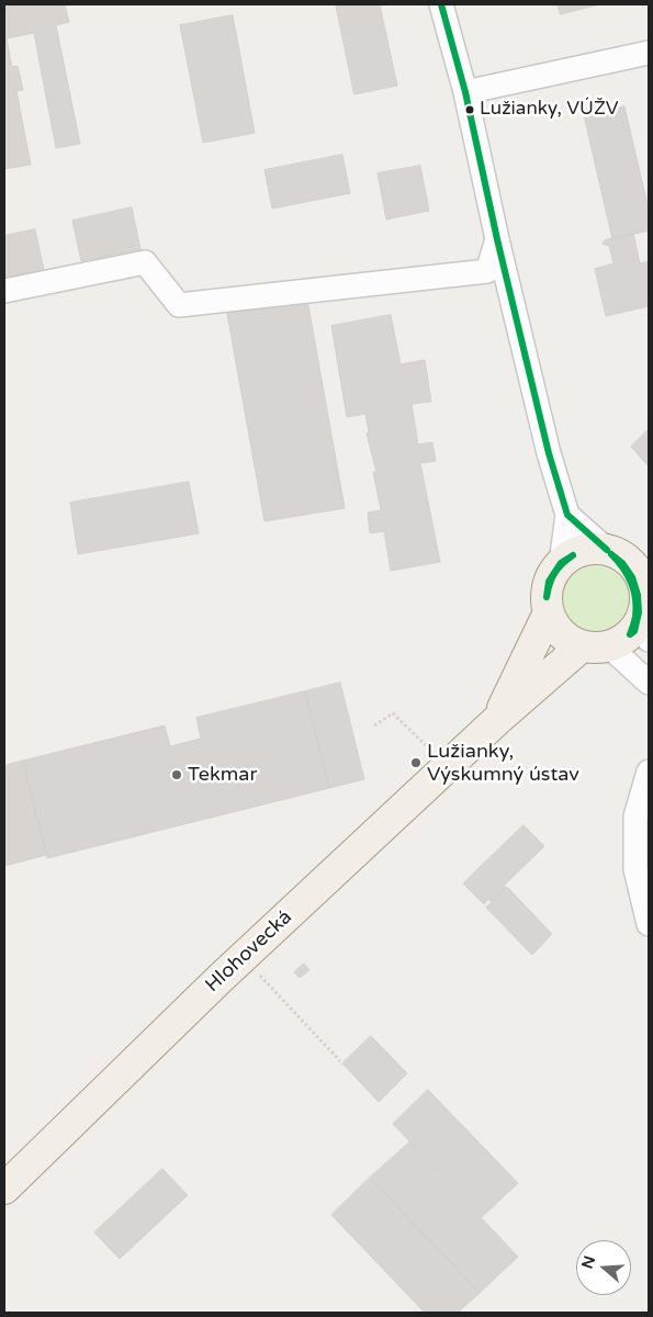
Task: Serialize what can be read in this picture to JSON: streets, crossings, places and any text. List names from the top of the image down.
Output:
{
  "streets": {
    "main road": ["Hlohovecká"]
  },
  "places": ["Lužianky, VÚŽV", "Lužianky, Výskumný ústav", "Tekmar"],
  "north": "left"
}
